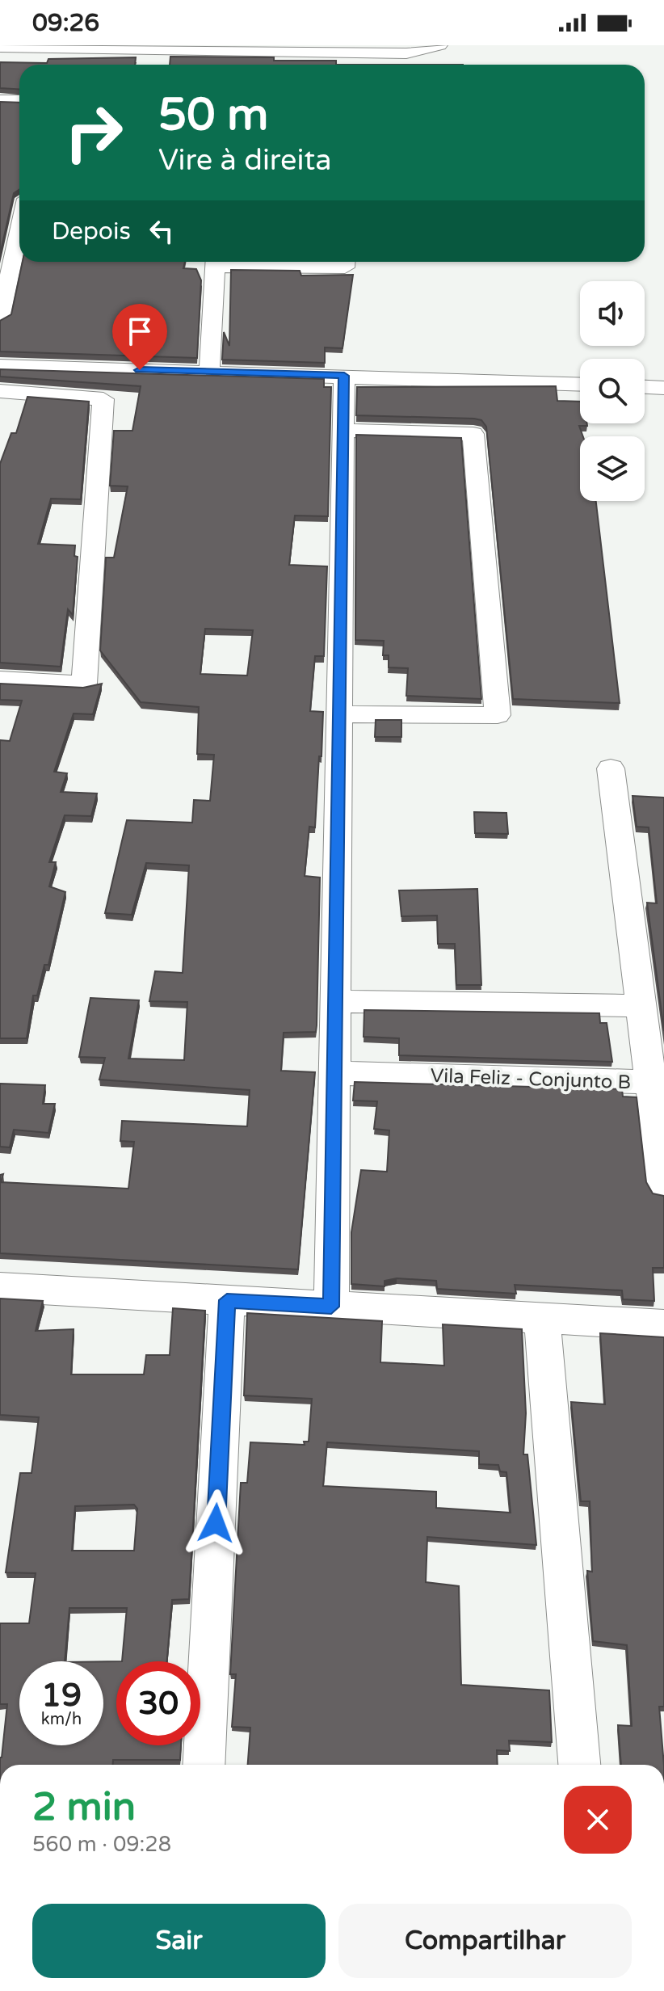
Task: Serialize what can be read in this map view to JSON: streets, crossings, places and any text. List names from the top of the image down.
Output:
{
  "streets": {
    "street": ["Vila Feliz - Conjunto B"]
  },
  "page": {
    "status": "09:26",
    "turn": ["50 m", "Vire à direita"],
    "then": "Depois",
    "speed": "19 km/h",
    "limit": "30",
    "heading": ["2 min", "560 m · 09:28"],
    "buttons": ["Sair", "Compartilhar"]
  }
}
